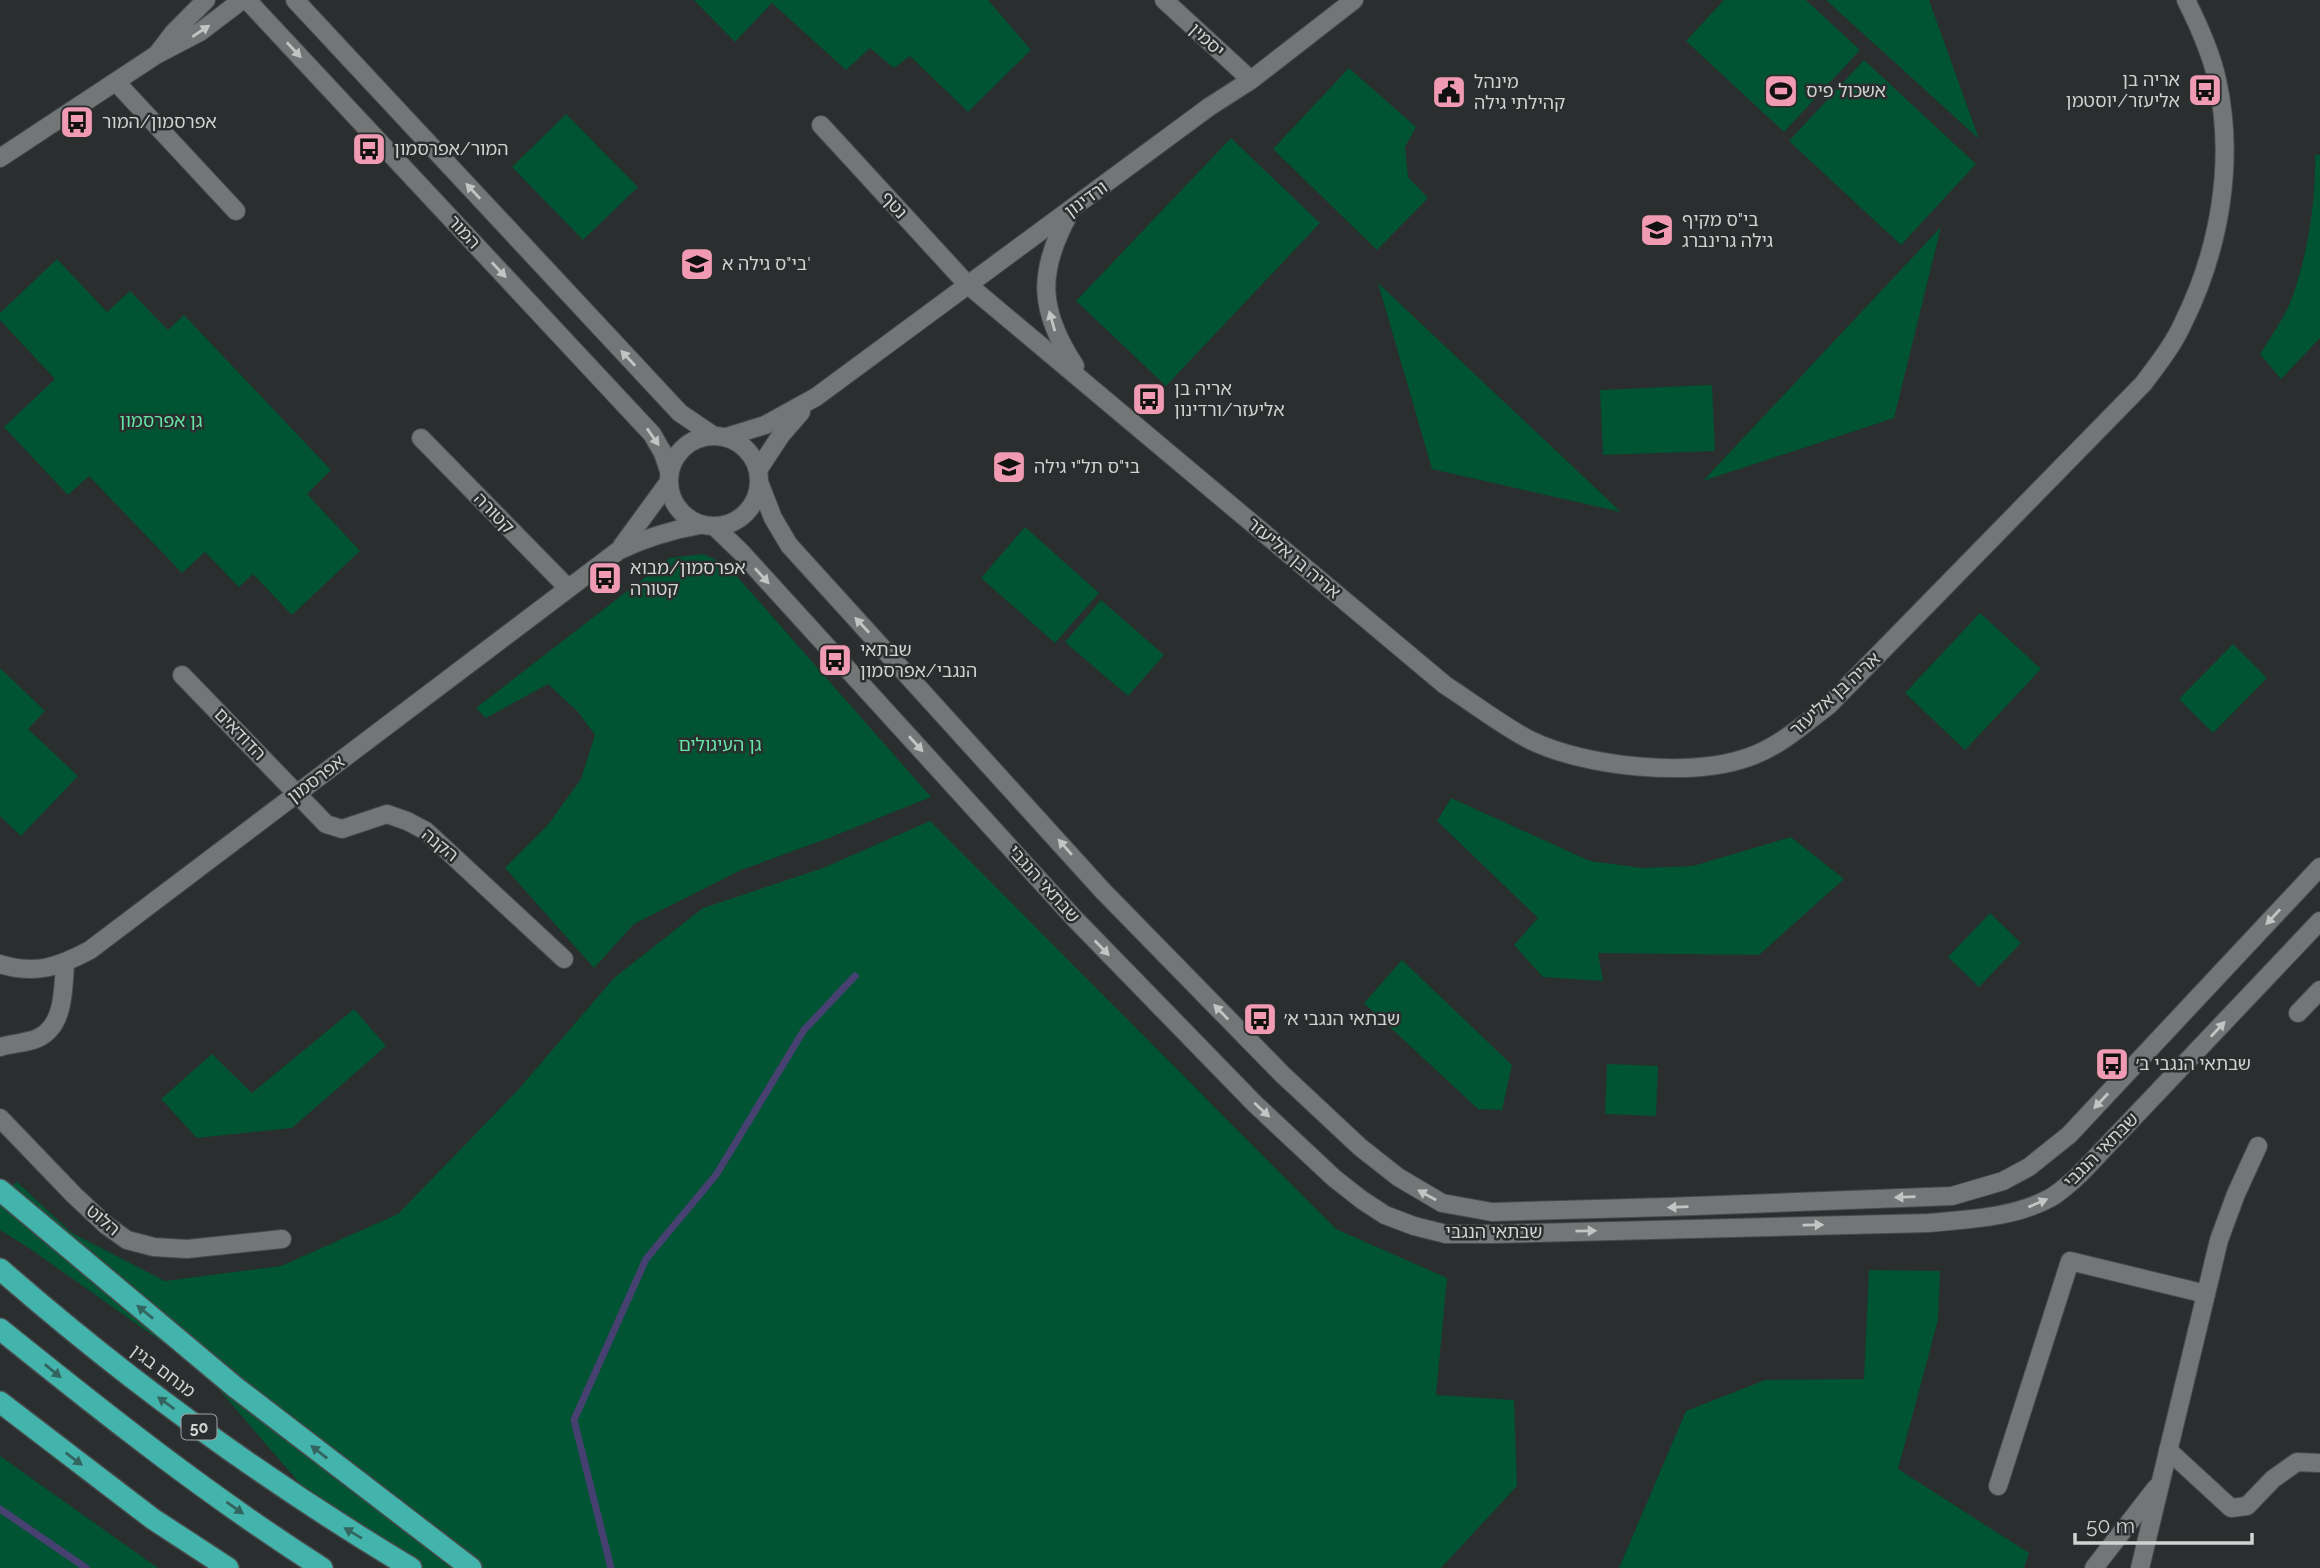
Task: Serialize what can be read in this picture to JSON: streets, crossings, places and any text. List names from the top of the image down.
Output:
{
  "streets": {
    "highway": ["מנחם בגין", "50"],
    "street": [
      "יסמין",
      "ורדינון",
      "נטף",
      "המור",
      "קטורה",
      "אריה בן אליעזר",
      "הדודאים",
      "אפרסמון",
      "הקנה",
      "שבתאי הנגבי",
      "הלוט"
    ]
  },
  "crossings": [
    ["יסמין", "ורדינון"],
    ["ורדינון", "נטף"],
    ["ורדינון", "המור"],
    ["ורדינון", "אריה בן אליעזר"],
    ["ורדינון", "אפרסמון"],
    ["ורדינון", "שבתאי הנגבי"],
    ["נטף", "אריה בן אליעזר"],
    ["המור", "אפרסמון"],
    ["המור", "שבתאי הנגבי"],
    ["קטורה", "אפרסמון"],
    ["הדודאים", "אפרסמון"],
    ["הדודאים", "הקנה"],
    ["אפרסמון", "הקנה"],
    ["אפרסמון", "שבתאי הנגבי"]
  ],
  "parks": ["גן אפרסמון", "גן העיגולים"],
  "places": {
    "bus stop": [
      "אריה בן אליעזר/יוסטמן",
      "אפרסמון/המור",
      "המור/אפרסמון",
      "אריה בן אליעזר/ורדינון",
      "אפרסמון/מבוא קטורה",
      "שבתאי הנגבי/אפרסמון",
      "שבתאי הנגבי א׳",
      "שבתאי הנגבי ב׳"
    ],
    "sports": ["אשכול פיס"],
    "public building": ["מינהל קהילתי גילה"],
    "school or university": ["בי\"ס מקיף גילה גרינברג", "בי\"ס גילה א'", "בי\"ס תל\"י גילה"]
  },
  "scale_bar": "50 m"
}
